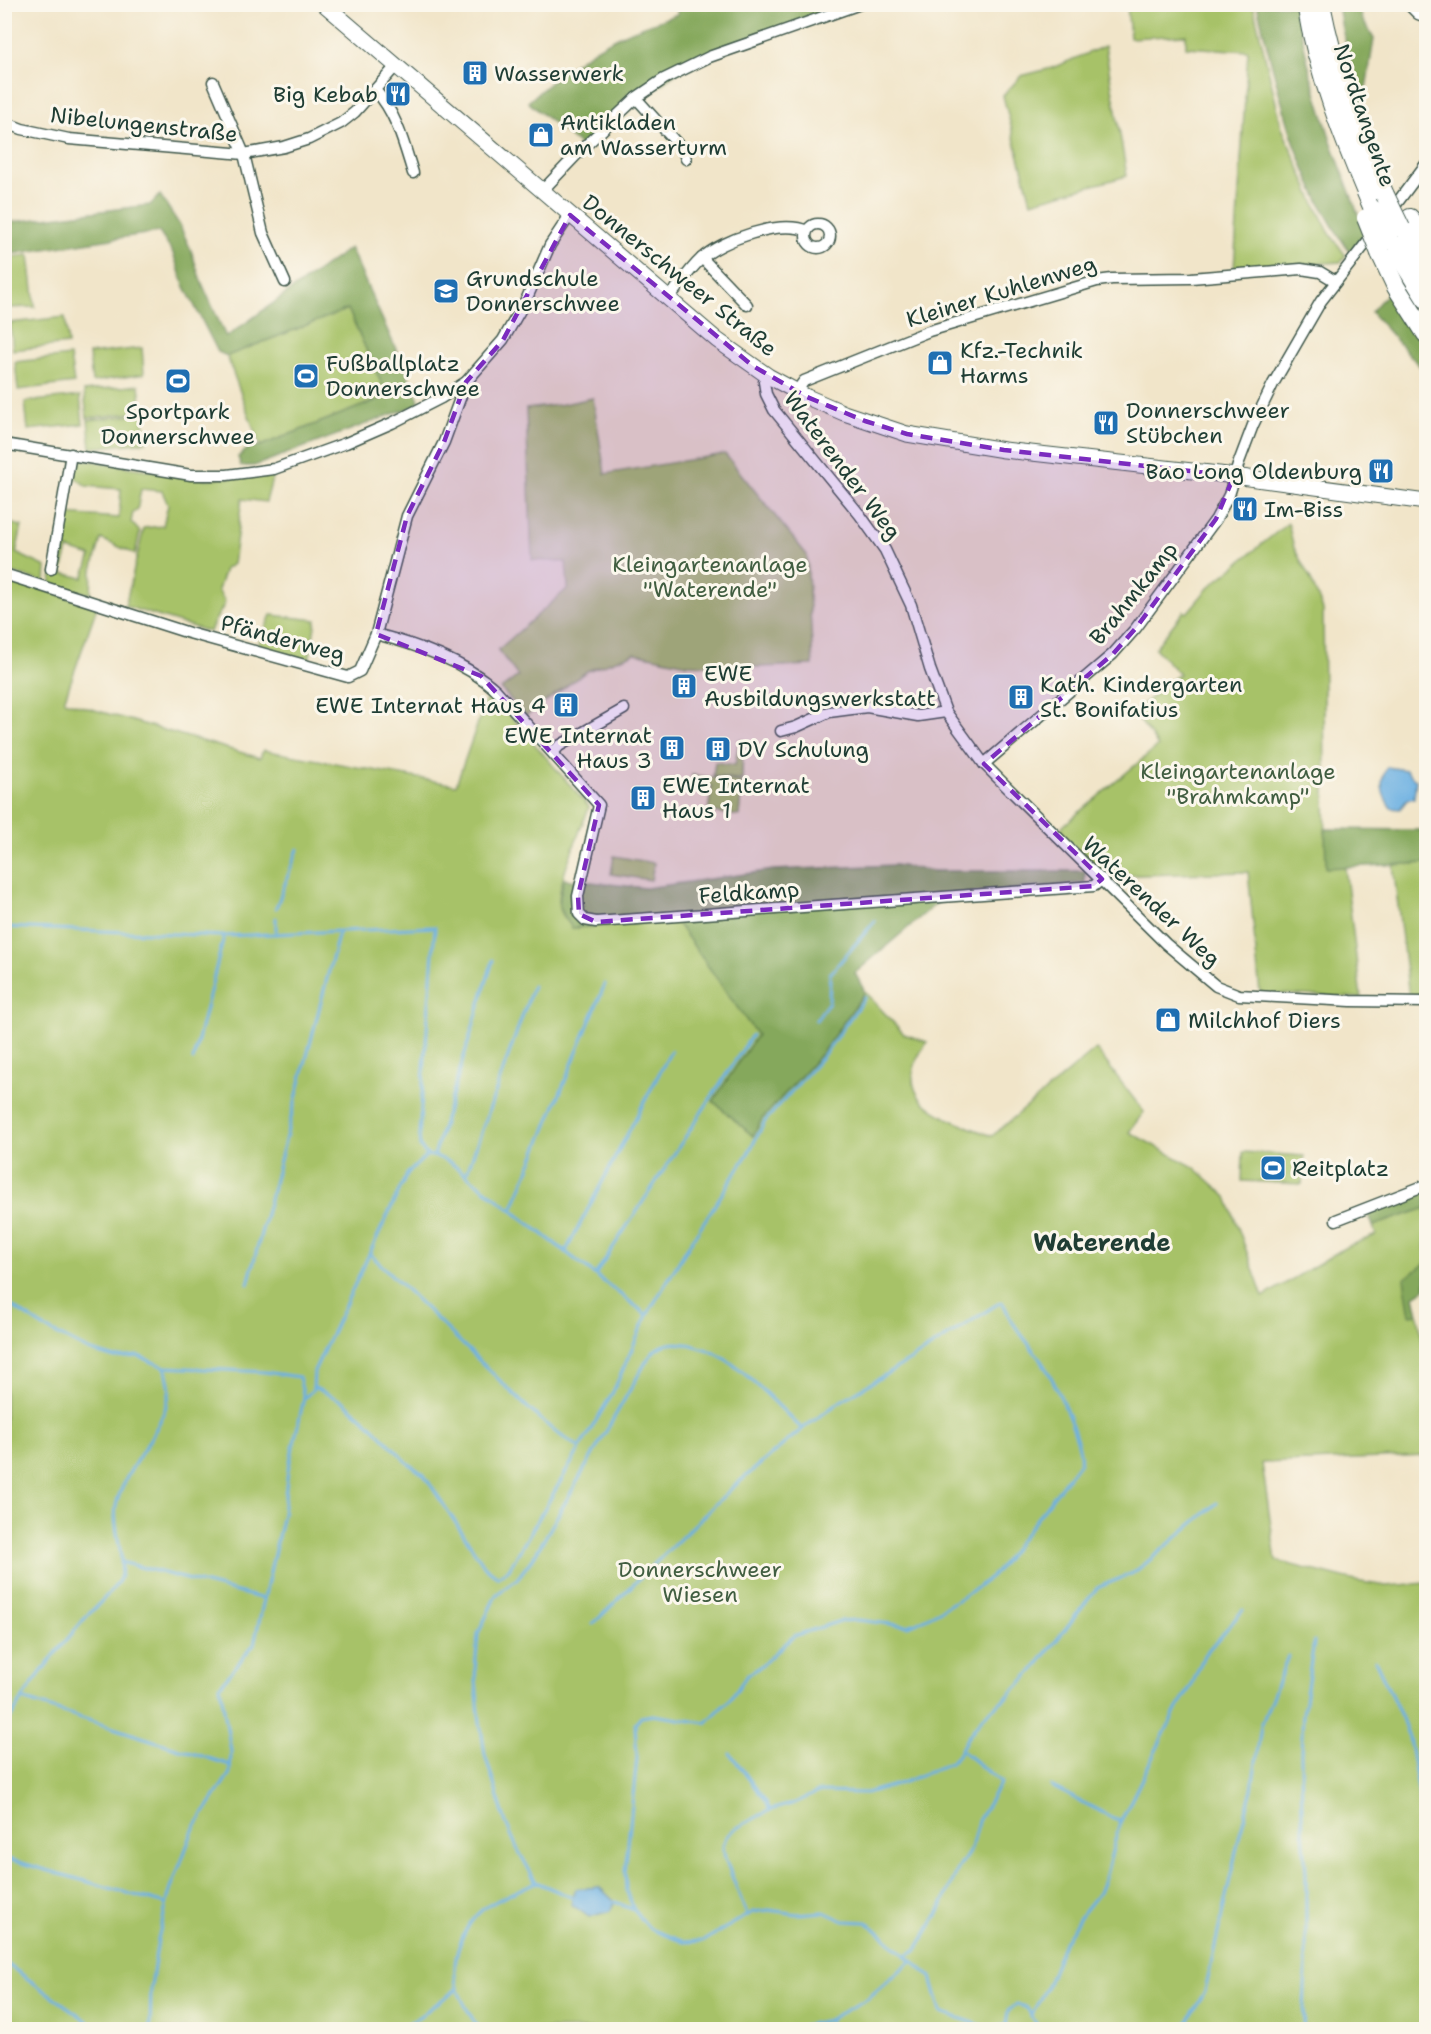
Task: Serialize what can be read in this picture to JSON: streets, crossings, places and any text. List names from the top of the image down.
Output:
{
  "streets": {
    "highway": ["Nordtangente"],
    "main road": ["Donnerschweer Straße"],
    "street": [
      "Nibelungenstraße",
      "Kleiner Kuhlenweg",
      "Waterender Weg",
      "Brahmkamp",
      "Pfänderweg",
      "Feldkamp"
    ]
  },
  "crossings": [
    ["Nibelungenstraße", "Donnerschweer Straße"],
    ["Donnerschweer Straße", "Kleiner Kuhlenweg"],
    ["Donnerschweer Straße", "Waterender Weg"],
    ["Donnerschweer Straße", "Brahmkamp"],
    ["Kleiner Kuhlenweg", "Brahmkamp"],
    ["Waterender Weg", "Brahmkamp"],
    ["Waterender Weg", "Feldkamp"],
    ["Pfänderweg", "Feldkamp"]
  ],
  "districts": ["Waterende"],
  "parks": ["Kleingartenanlage \"Waterende\"", "Kleingartenanlage \"Brahmkamp\"", "Donnerschweer Wiesen"],
  "places": {
    "building": [
      "Wasserwerk",
      "EWE Ausbildungswerkstatt",
      "Kath. Kindergarten St. Bonifatius",
      "EWE Internat Haus 4",
      "EWE Internat Haus 3",
      "DV Schulung",
      "EWE Internat Haus 1"
    ],
    "restaurant": [
      "Big Kebab",
      "Donnerschweer Stübchen",
      "Bao Long Oldenburg",
      "Im-Biss"
    ],
    "shop": ["Antikladen am Wasserturm", "Kfz.-Technik Harms", "Milchhof Diers"],
    "school or university": ["Grundschule Donnerschwee"],
    "sports": ["Fußballplatz Donnerschwee", "Sportpark Donnerschwee", "Reitplatz"]
  }
}
